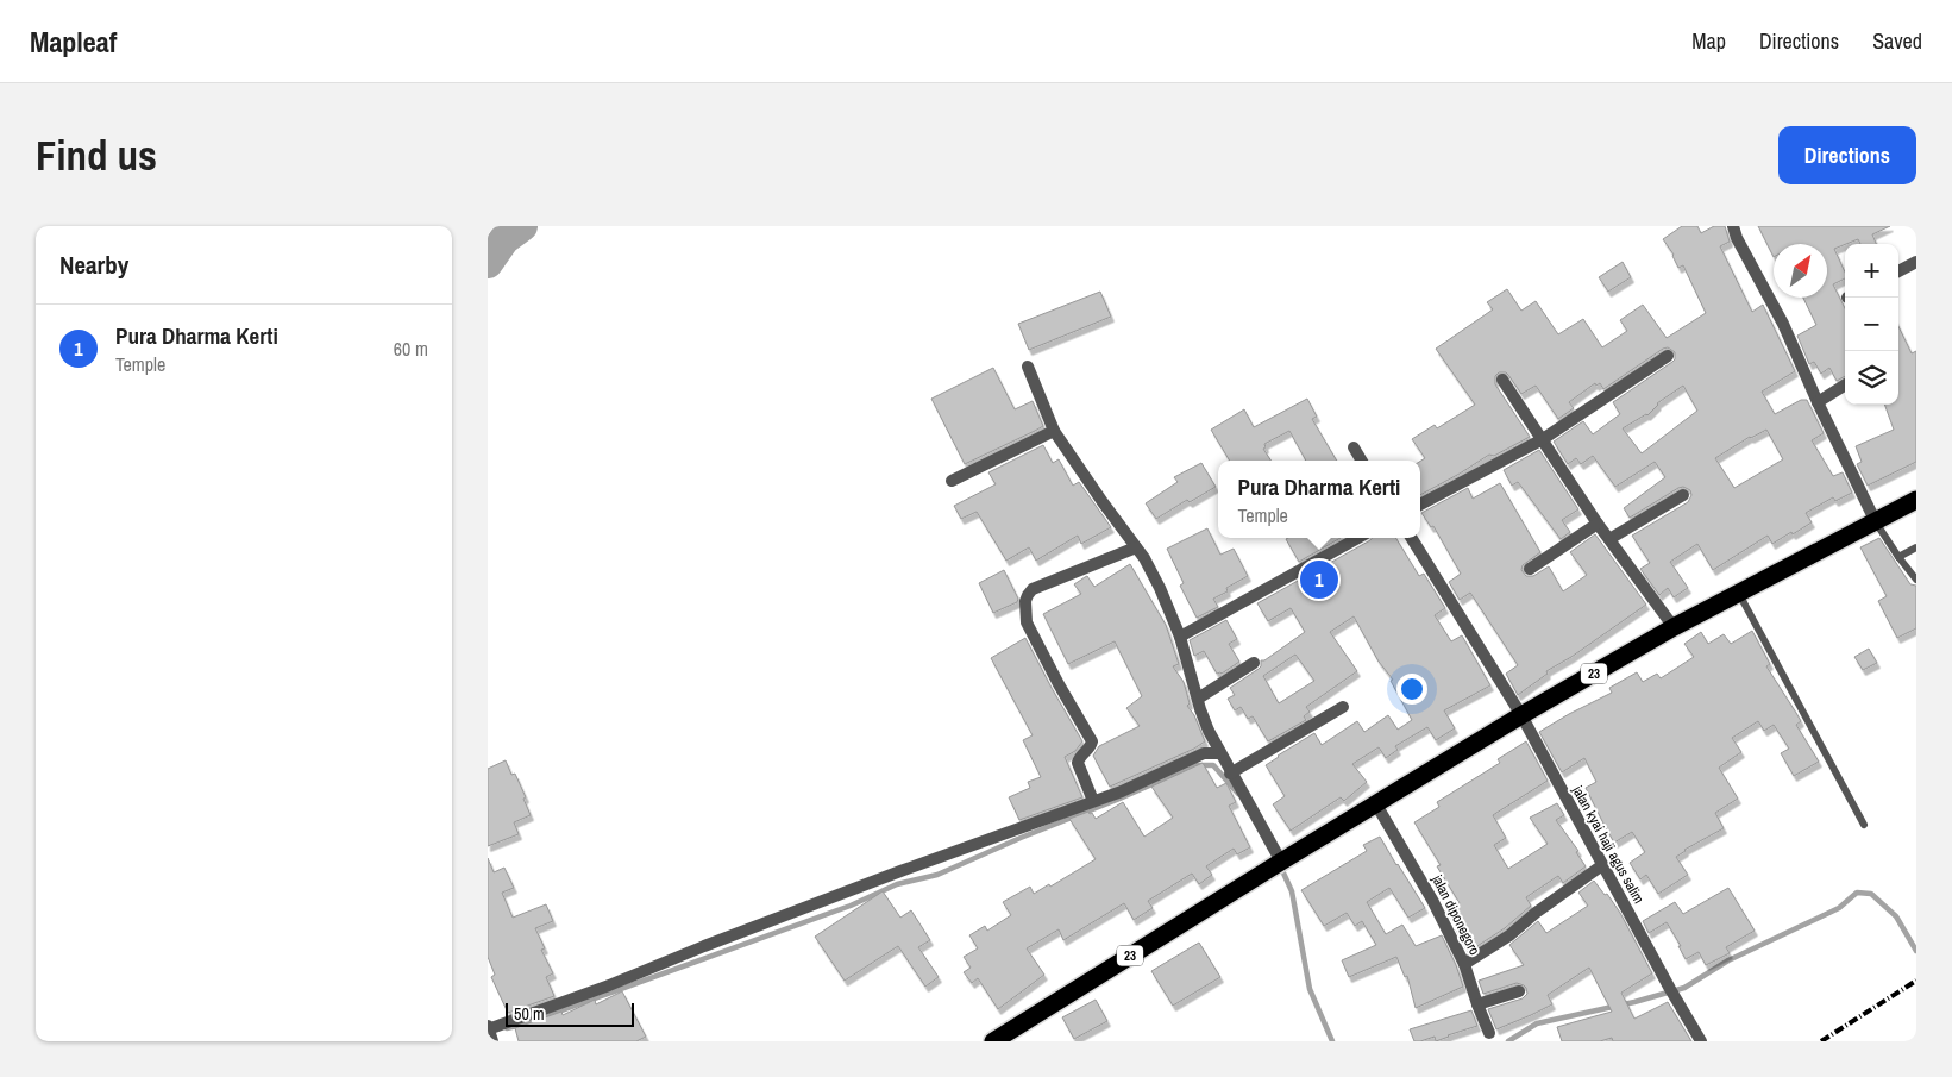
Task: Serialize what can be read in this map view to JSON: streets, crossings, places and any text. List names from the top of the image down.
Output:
{
  "streets": {
    "highway": ["23"],
    "street": ["jalan kyai haji agus salim", "jalan diponegoro"]
  },
  "crossings": [
    ["23", "jalan kyai haji agus salim"],
    ["23", "jalan diponegoro"]
  ],
  "scale_bar": "50 m",
  "north": "top right",
  "page": {
    "header": "Mapleaf",
    "nav": ["Map", "Directions", "Saved"],
    "buttons": "Directions",
    "title": "Find us",
    "heading": "Nearby",
    "map_buttons": ["+", "−"],
    "list": [
      {
        "mark": "1",
        "name": "Pura Dharma Kerti",
        "note": "Temple",
        "value": "60 m"
      }
    ],
    "popup": ["Pura Dharma Kerti", "Temple"],
    "pins": "1",
    "scale": "50 m"
  }
}
